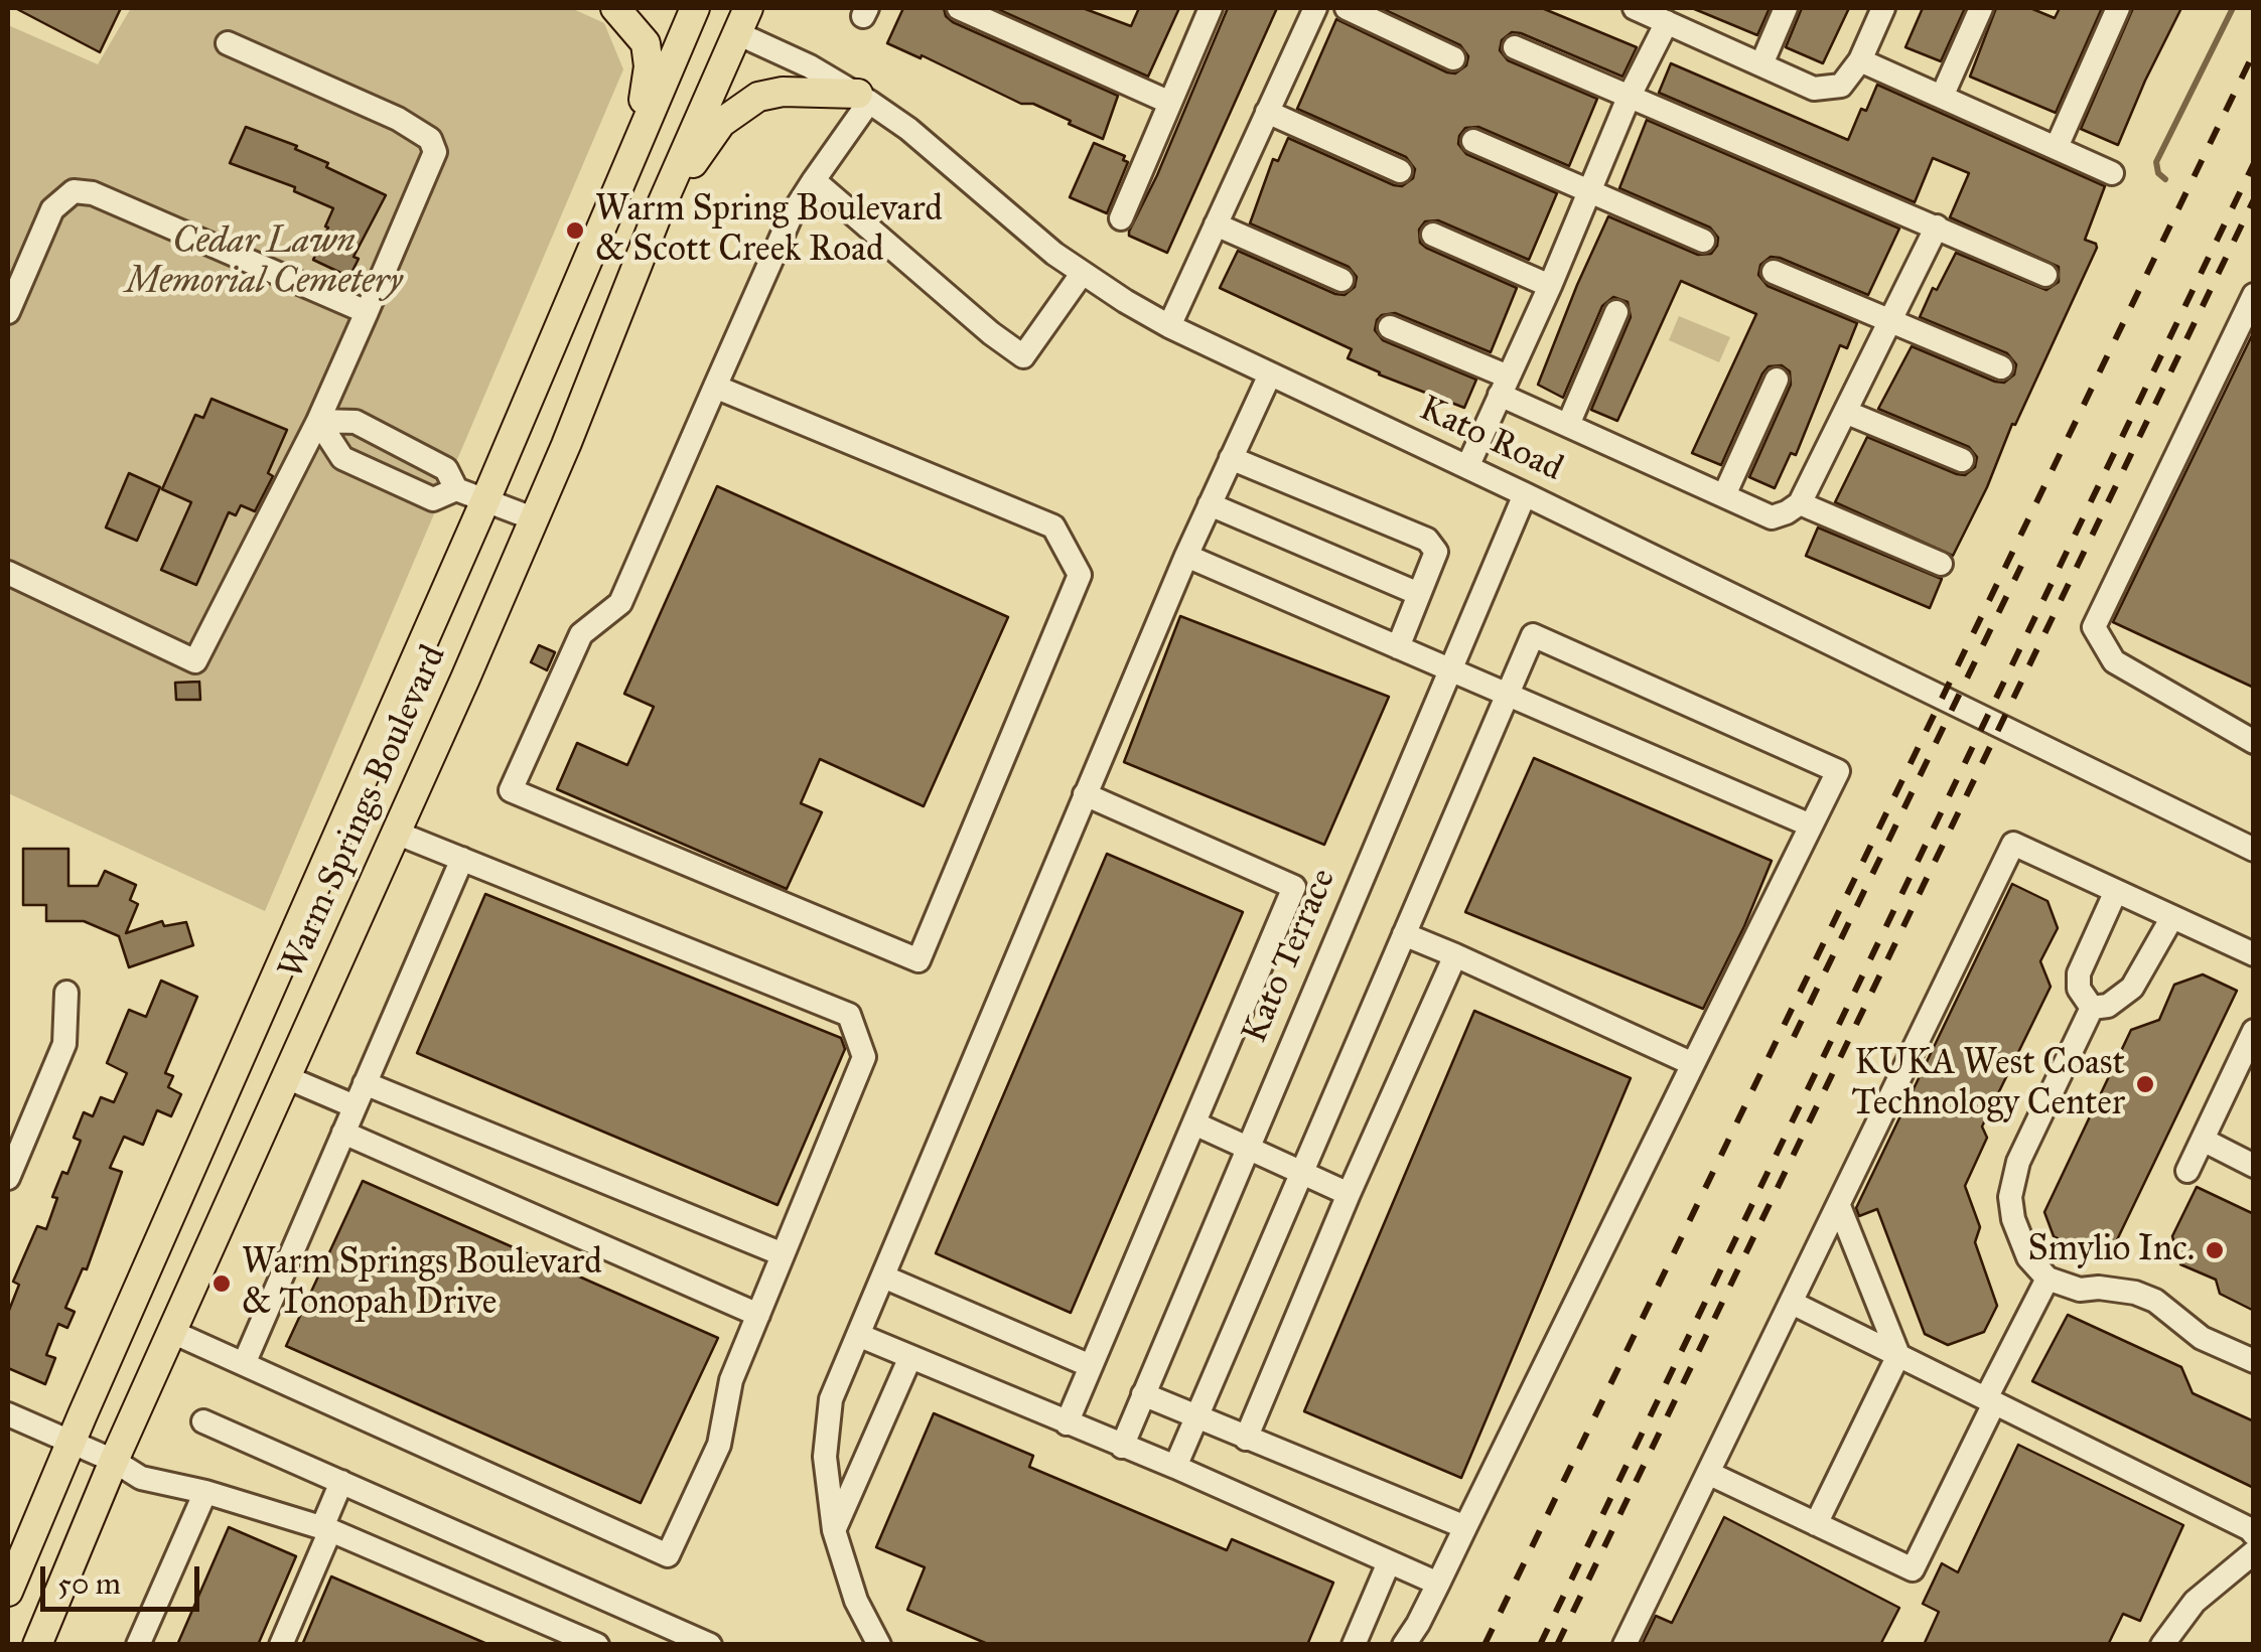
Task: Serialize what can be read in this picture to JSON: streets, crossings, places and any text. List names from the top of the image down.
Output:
{
  "streets": {
    "main road": ["Warm Springs Boulevard"],
    "street": ["Kato Road", "Kato Terrace"]
  },
  "crossings": [
    ["Kato Road", "Warm Springs Boulevard"],
    ["Kato Road", "Kato Terrace"]
  ],
  "parks": ["Cedar Lawn Memorial Cemetery"],
  "places": [
    "Warm Spring Boulevard & Scott Creek Road",
    "KUKA West Coast Technology Center",
    "Smylio Inc.",
    "Warm Springs Boulevard & Tonopah Drive"
  ],
  "scale_bar": "50 m"
}
